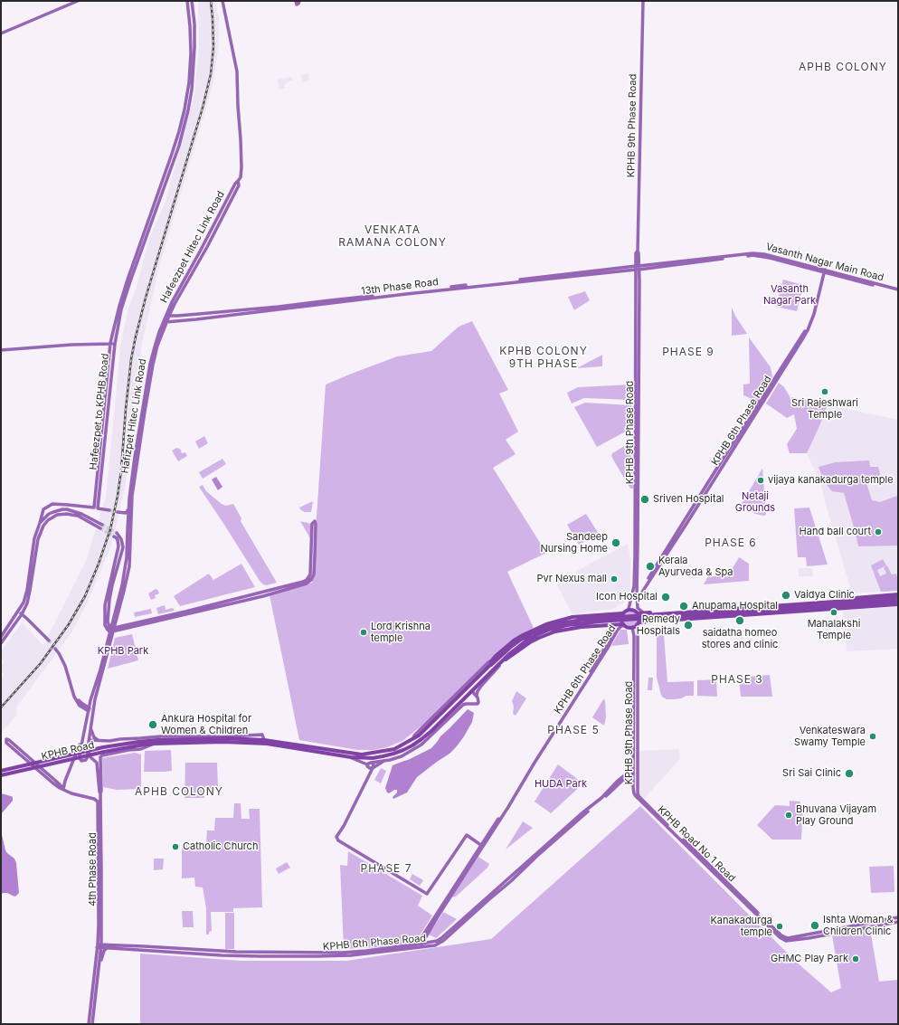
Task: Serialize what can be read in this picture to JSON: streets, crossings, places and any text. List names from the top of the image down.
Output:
{
  "streets": {
    "main road": ["KPHB Road"],
    "street": [
      "KPHB 9th Phase Road",
      "Hafeezpet Hitec Link Road",
      "Vasanth Nagar Main Road",
      "13th Phase Road",
      "Hafeezpet to KPHB Road",
      "Hafizpet Hitec Link Road",
      "KPHB 6th Phase Road",
      "KPHB Road No 1 Road",
      "4th Phase Road"
    ]
  },
  "crossings": [
    ["KPHB 9th Phase Road", "Vasanth Nagar Main Road"],
    ["KPHB 9th Phase Road", "13th Phase Road"],
    ["KPHB 9th Phase Road", "KPHB 6th Phase Road"],
    ["KPHB 9th Phase Road", "KPHB Road No 1 Road"],
    ["Hafeezpet Hitec Link Road", "13th Phase Road"],
    ["Hafeezpet Hitec Link Road", "Hafizpet Hitec Link Road"],
    ["Vasanth Nagar Main Road", "13th Phase Road"],
    ["Vasanth Nagar Main Road", "KPHB 6th Phase Road"],
    ["13th Phase Road", "Hafizpet Hitec Link Road"],
    ["KPHB 6th Phase Road", "KPHB Road No 1 Road"],
    ["KPHB 6th Phase Road", "4th Phase Road"]
  ],
  "districts": [
    "APHB COLONY",
    "VENKATA RAMANA COLONY",
    "KPHB COLONY 9TH PHASE",
    "PHASE 9",
    "PHASE 6",
    "PHASE 3",
    "PHASE 5",
    "APHB COLONY",
    "PHASE 7"
  ],
  "parks": [
    "Vasanth Nagar Park",
    "Netaji Grounds",
    "KPHB Park",
    "HUDA Park"
  ],
  "places": [
    "Sri Rajeshwari Temple",
    "vijaya kanakadurga temple",
    "Sriven Hospital",
    "Hand ball court",
    "Sandeep Nursing Home",
    "Kerala Ayurveda & Spa",
    "Pvr Nexus mall",
    "Vaidya Clinic",
    "Icon Hospital",
    "Anupama Hospital",
    "Mahalakshi Temple",
    "saidatha homeo stores and clinic",
    "Remedy Hospitals",
    "Lord Krishna temple",
    "Ankura Hospital for Women & Children",
    "Venkateswara Swamy Temple",
    "Sri Sai Clinic",
    "Bhuvana Vijayam Play Ground",
    "Catholic Church",
    "Ishta Woman & Children Clinic",
    "Kanakadurga temple",
    "GHMC Play Park"
  ]
}
